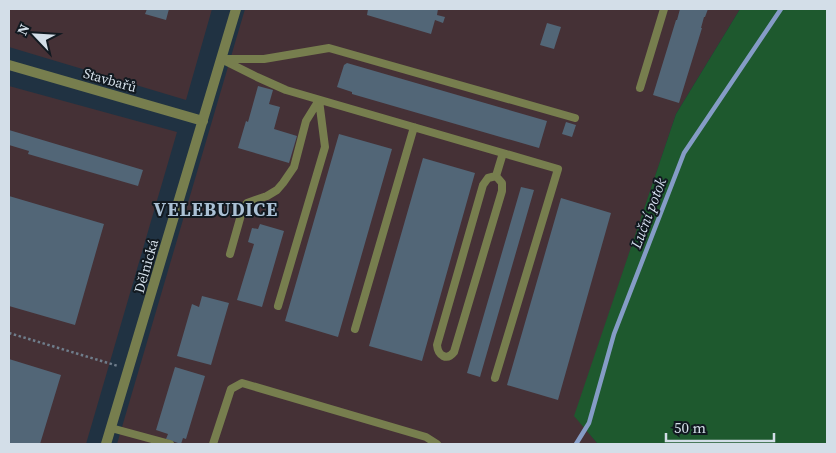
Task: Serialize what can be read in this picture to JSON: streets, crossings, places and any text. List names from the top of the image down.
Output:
{
  "streets": {
    "street": ["Stavbařů", "Dělnická"]
  },
  "crossings": [
    ["Stavbařů", "Dělnická"]
  ],
  "districts": ["VELEBUDICE"],
  "water": ["Luční potok"],
  "scale_bar": "50 m",
  "north": "top left"
}
